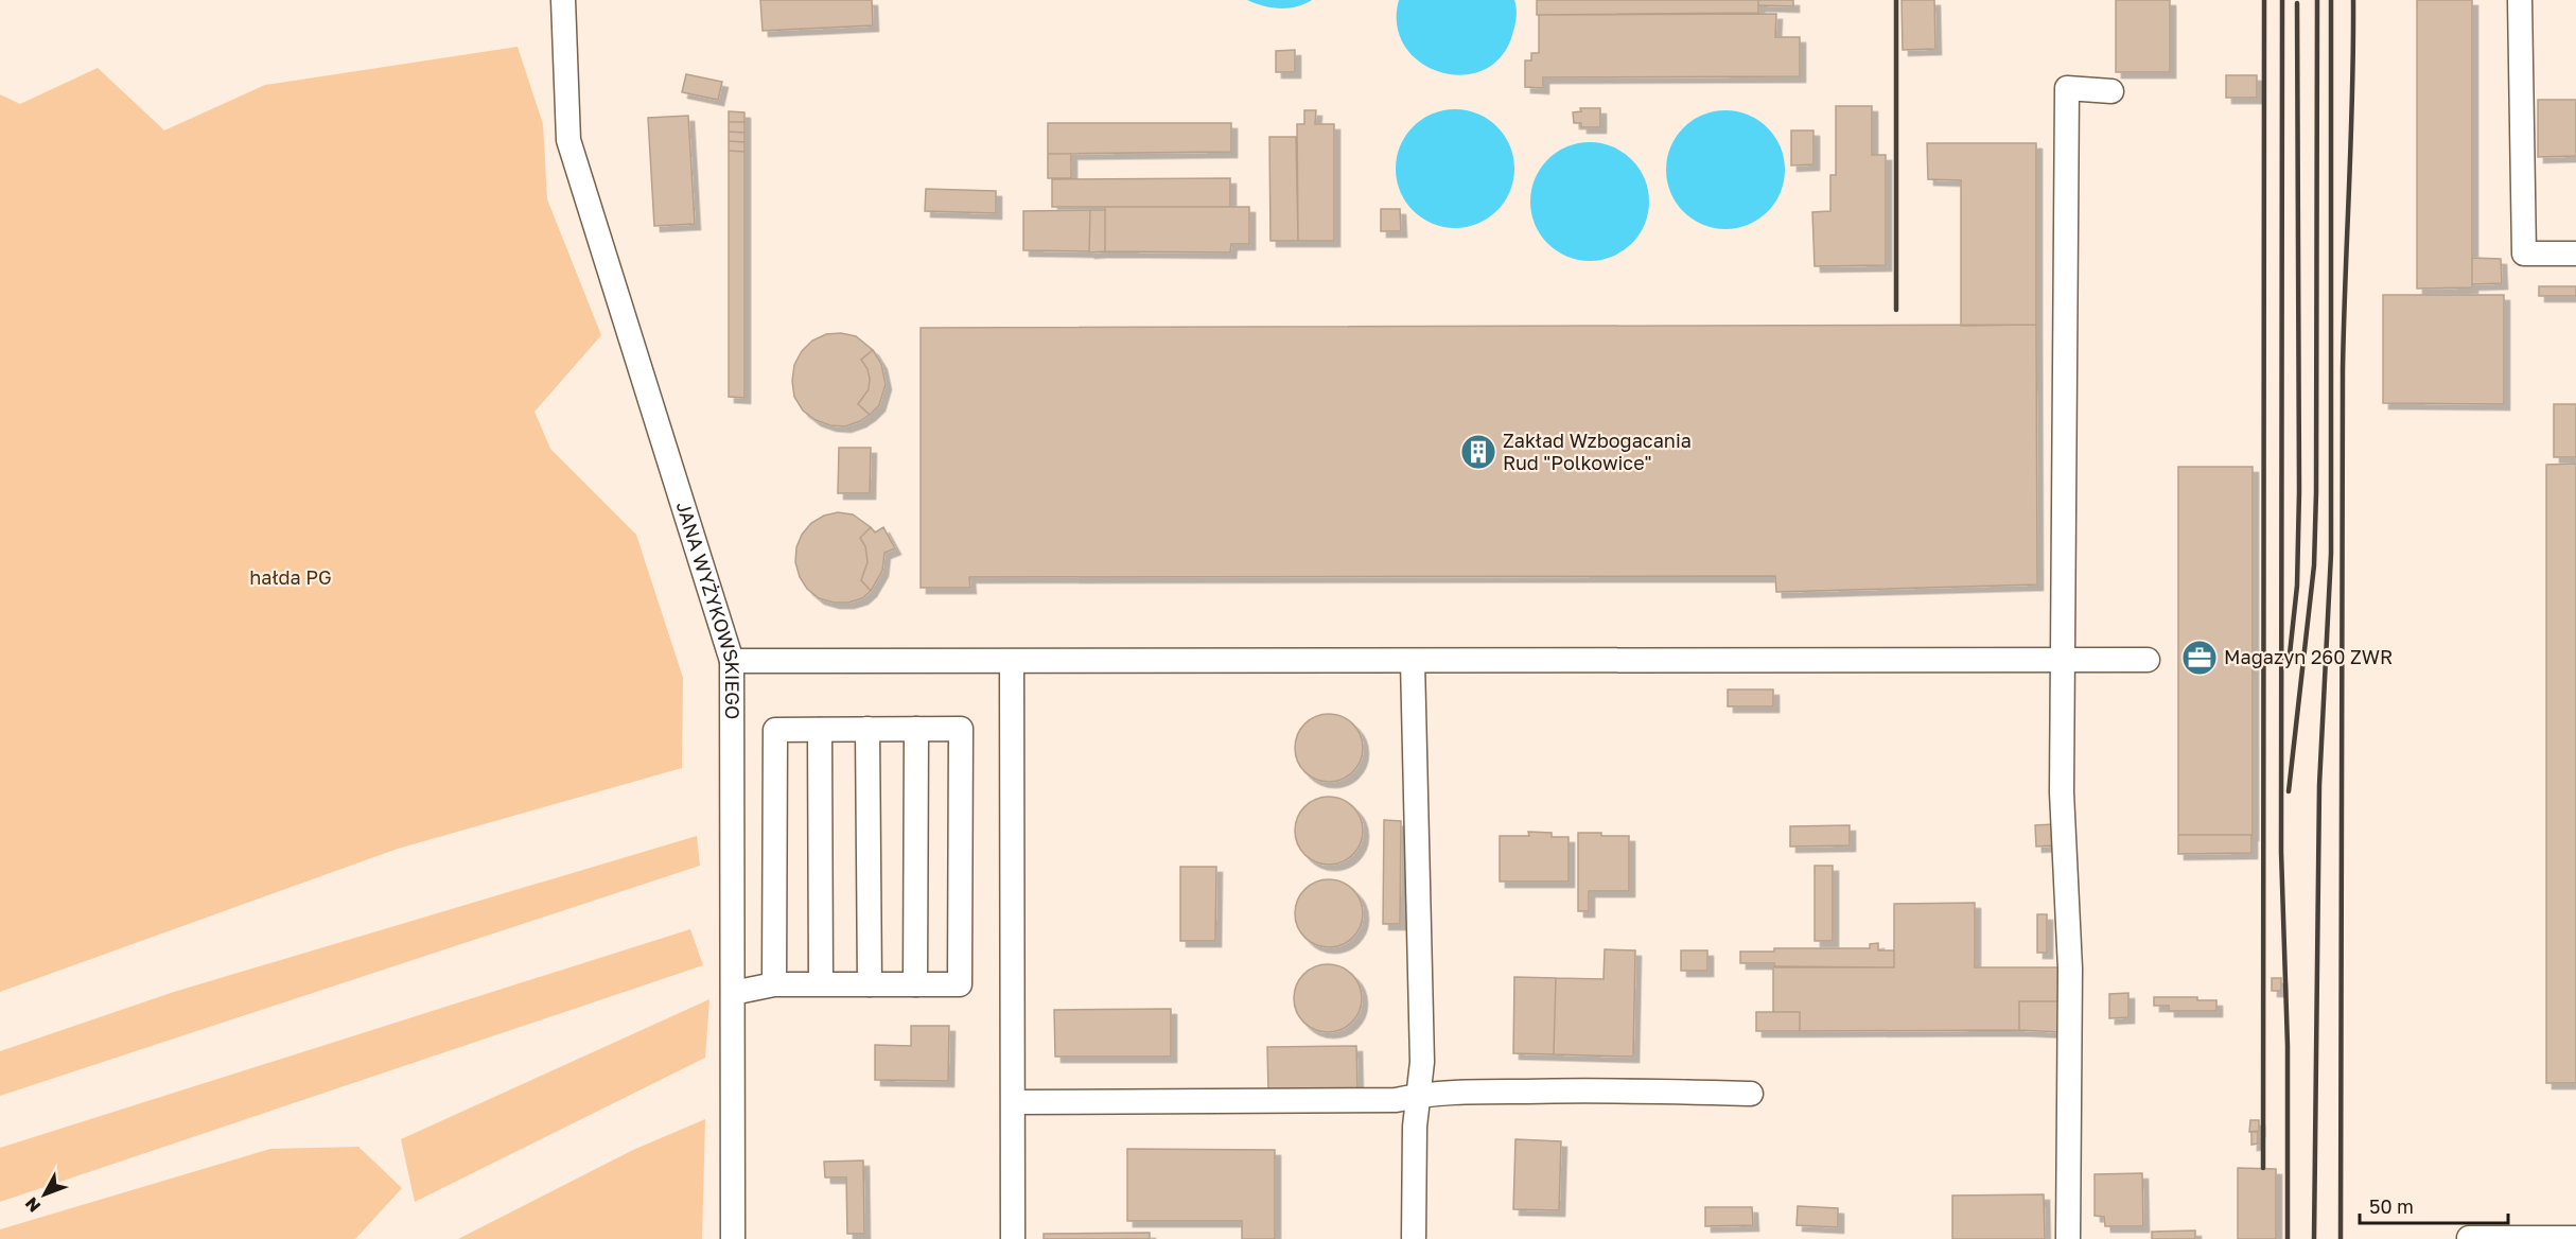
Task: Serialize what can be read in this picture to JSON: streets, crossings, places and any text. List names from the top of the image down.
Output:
{
  "streets": {
    "street": ["JANA WYŻYKOWSKIEGO"]
  },
  "parks": ["hałda PG"],
  "places": {
    "building": ["Zakład Wzbogacania Rud \"Polkowice\""],
    "office": ["Magazyn 260 ZWR"]
  },
  "scale_bar": "50 m",
  "north": "bottom left"
}
